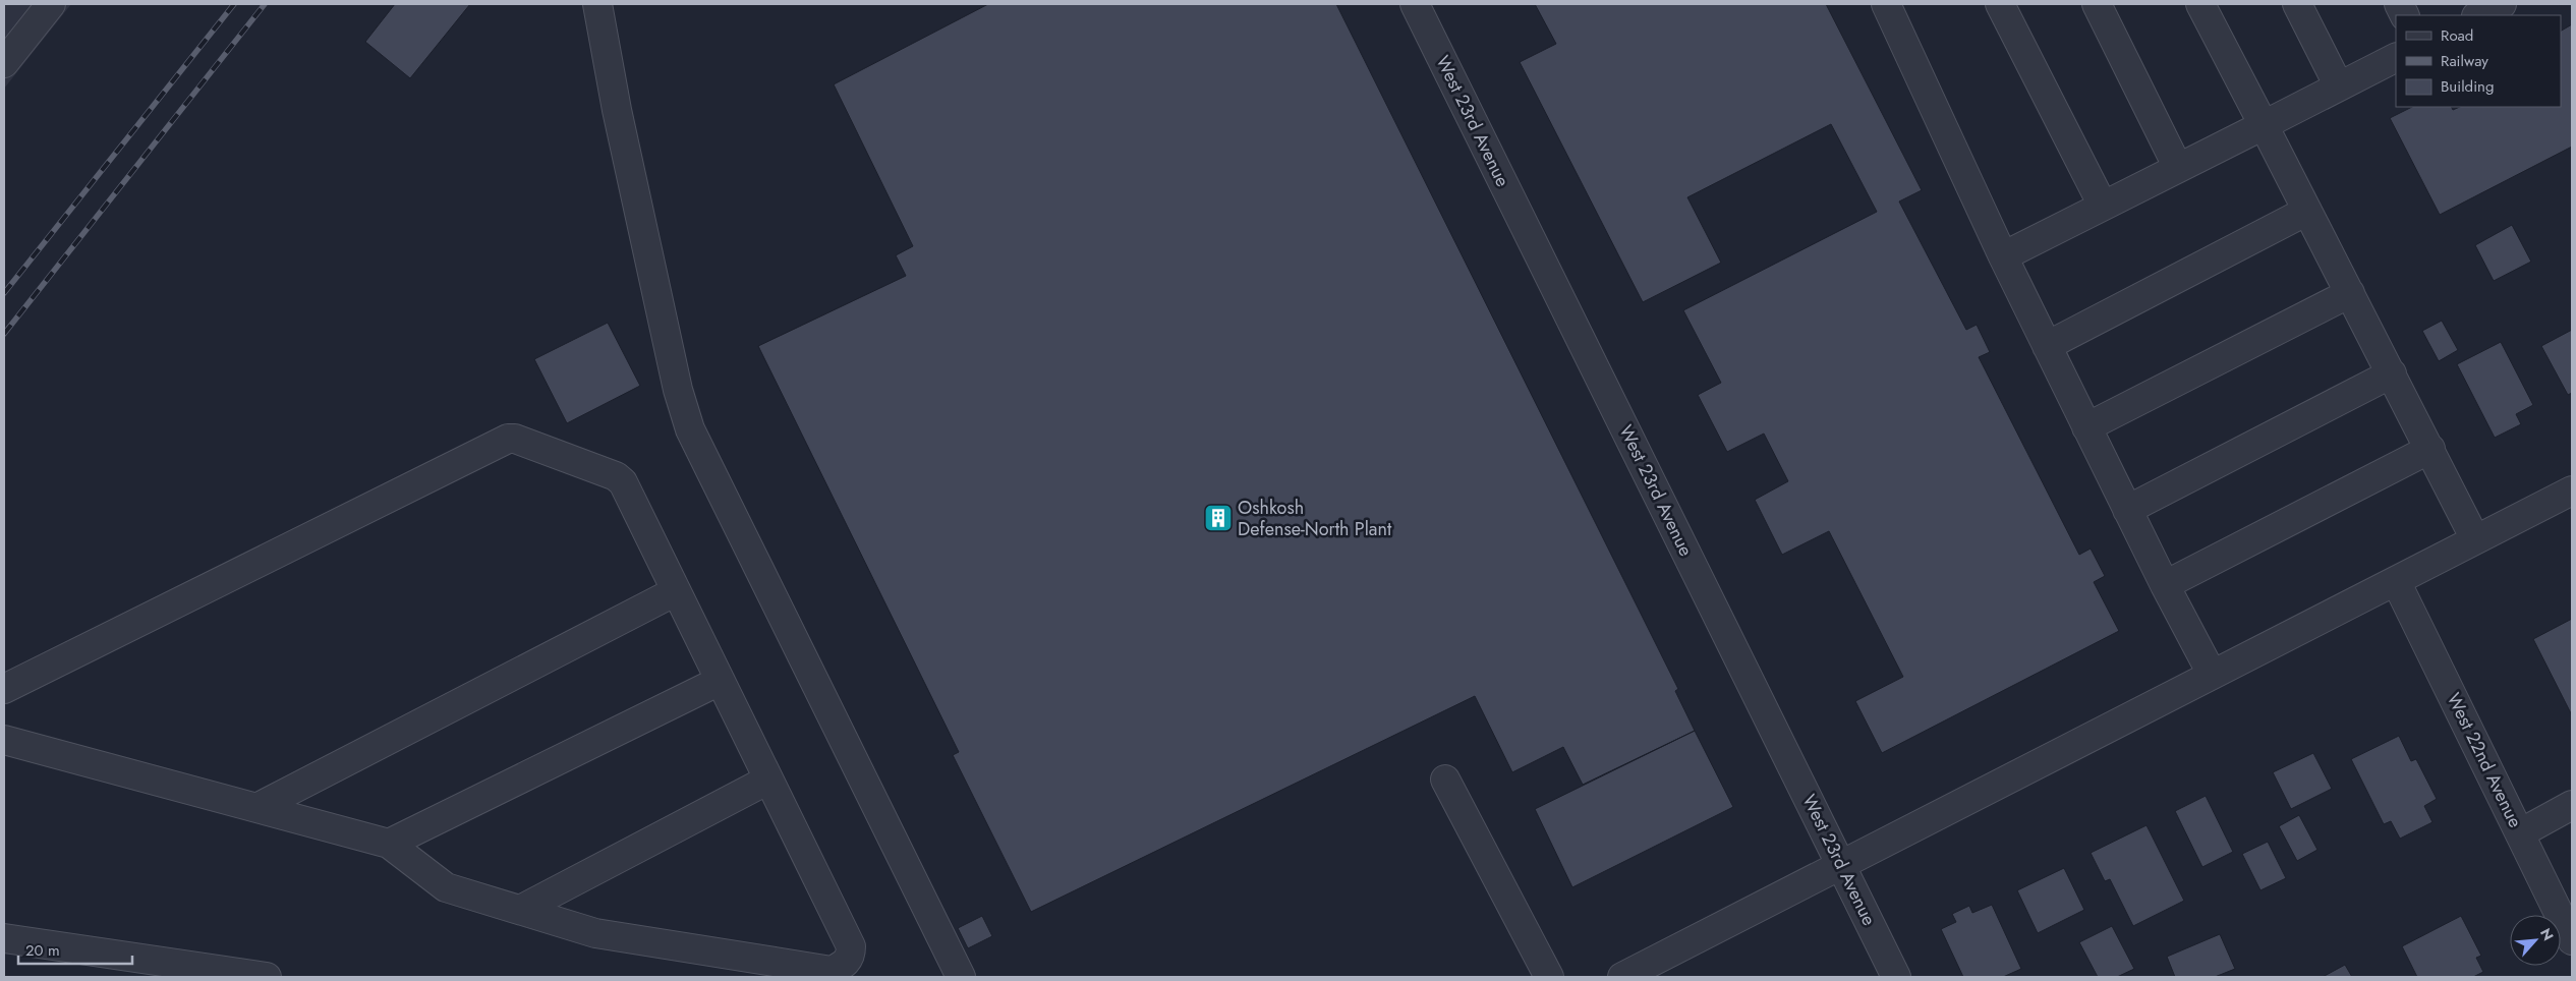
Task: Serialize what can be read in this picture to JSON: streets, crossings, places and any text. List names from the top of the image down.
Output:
{
  "streets": {
    "street": ["West 23rd Avenue", "West 22nd Avenue"]
  },
  "places": {
    "building": ["Oshkosh Defense-North Plant"]
  },
  "legend": ["Road", "Railway", "Building"],
  "scale_bar": "20 m",
  "north": "top right"
}
